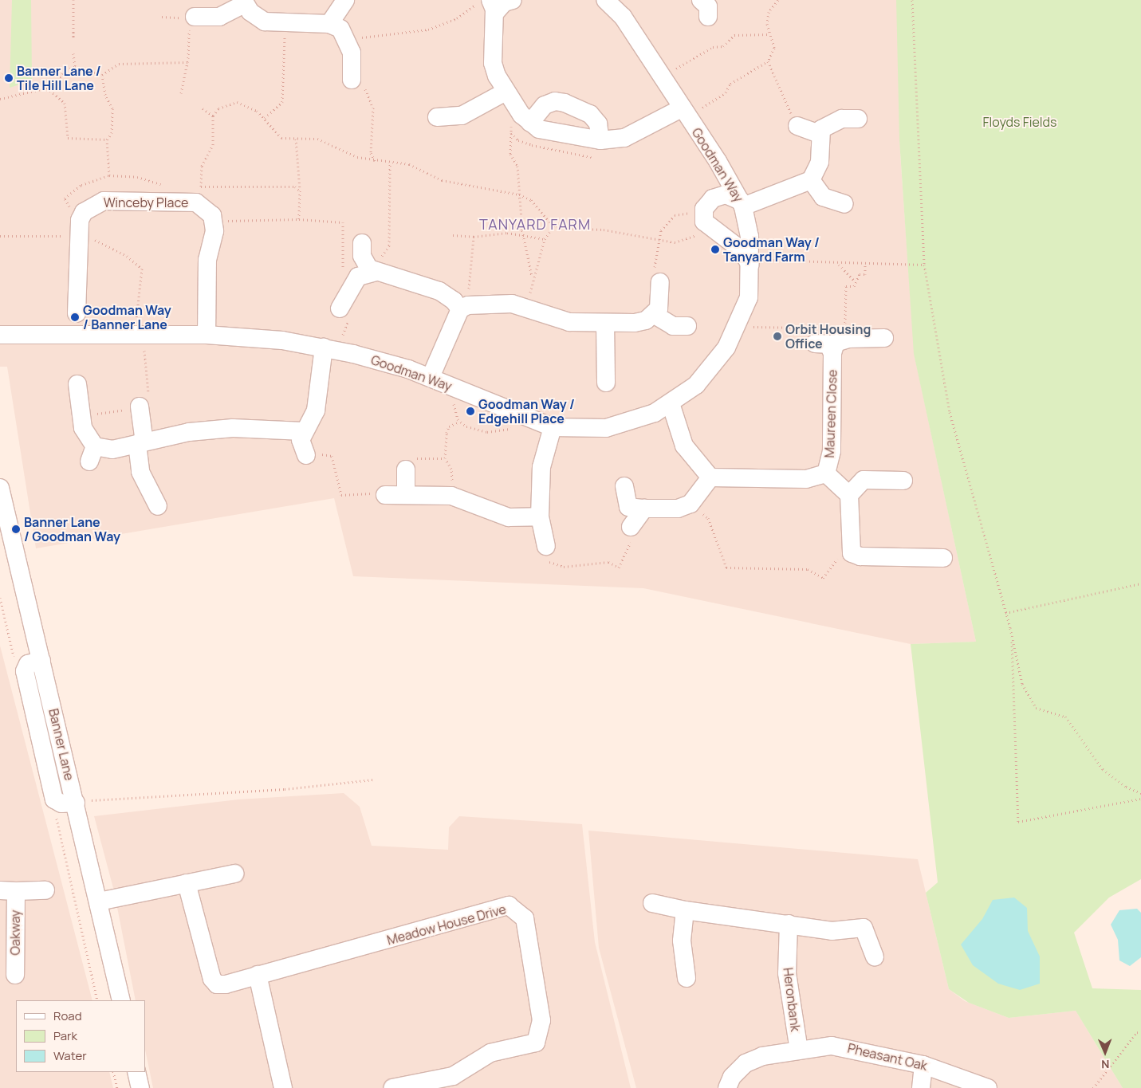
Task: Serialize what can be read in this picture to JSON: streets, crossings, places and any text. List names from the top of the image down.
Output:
{
  "streets": {
    "street": [
      "Goodman Way",
      "Winceby Place",
      "Maureen Close",
      "Banner Lane",
      "Meadow House Drive",
      "Oakway",
      "Heronbank",
      "Pheasant Oak"
    ]
  },
  "crossings": [
    ["Heronbank", "Pheasant Oak"]
  ],
  "districts": ["TANYARD FARM"],
  "parks": ["Floyds Fields"],
  "places": [
    "Banner Lane / Tile Hill Lane",
    "Goodman Way / Tanyard Farm",
    "Goodman Way / Banner Lane",
    "Orbit Housing Office",
    "Goodman Way / Edgehill Place",
    "Banner Lane / Goodman Way"
  ],
  "legend": ["Road", "Park", "Water"],
  "north": "bottom"
}
